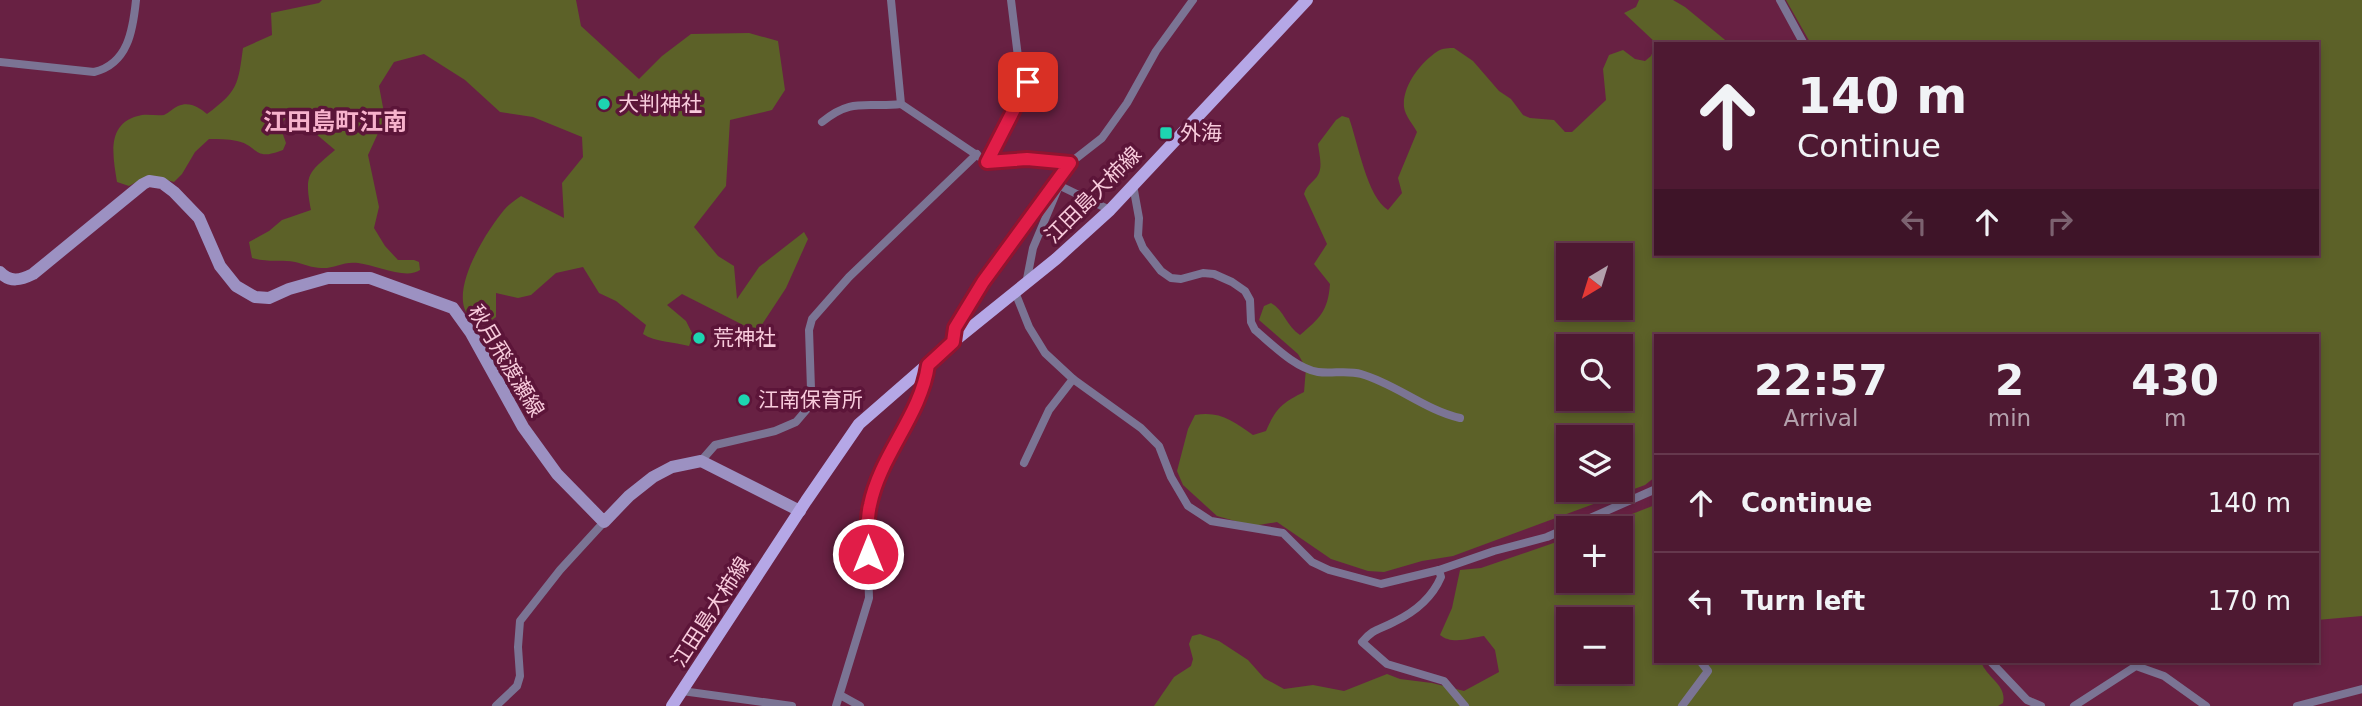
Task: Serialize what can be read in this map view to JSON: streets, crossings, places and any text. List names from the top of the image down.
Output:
{
  "streets": {
    "main road": ["江田島大柿線", "秋月飛渡瀬線"]
  },
  "districts": ["江田島町江南"],
  "places": {
    "other": ["大判神社", "荒神社", "江南保育所"],
    "transit": ["外海"]
  },
  "north": "bottom left",
  "page": {
    "turn": ["140 m", "Continue"],
    "map_buttons": ["+", "−"],
    "eta": [
      "22:57",
      "Arrival",
      "2",
      "min",
      "430",
      "m"
    ],
    "list": [
      {
        "name": "Continue",
        "value": "140 m"
      },
      {
        "name": "Turn left",
        "value": "170 m"
      }
    ]
  }
}
